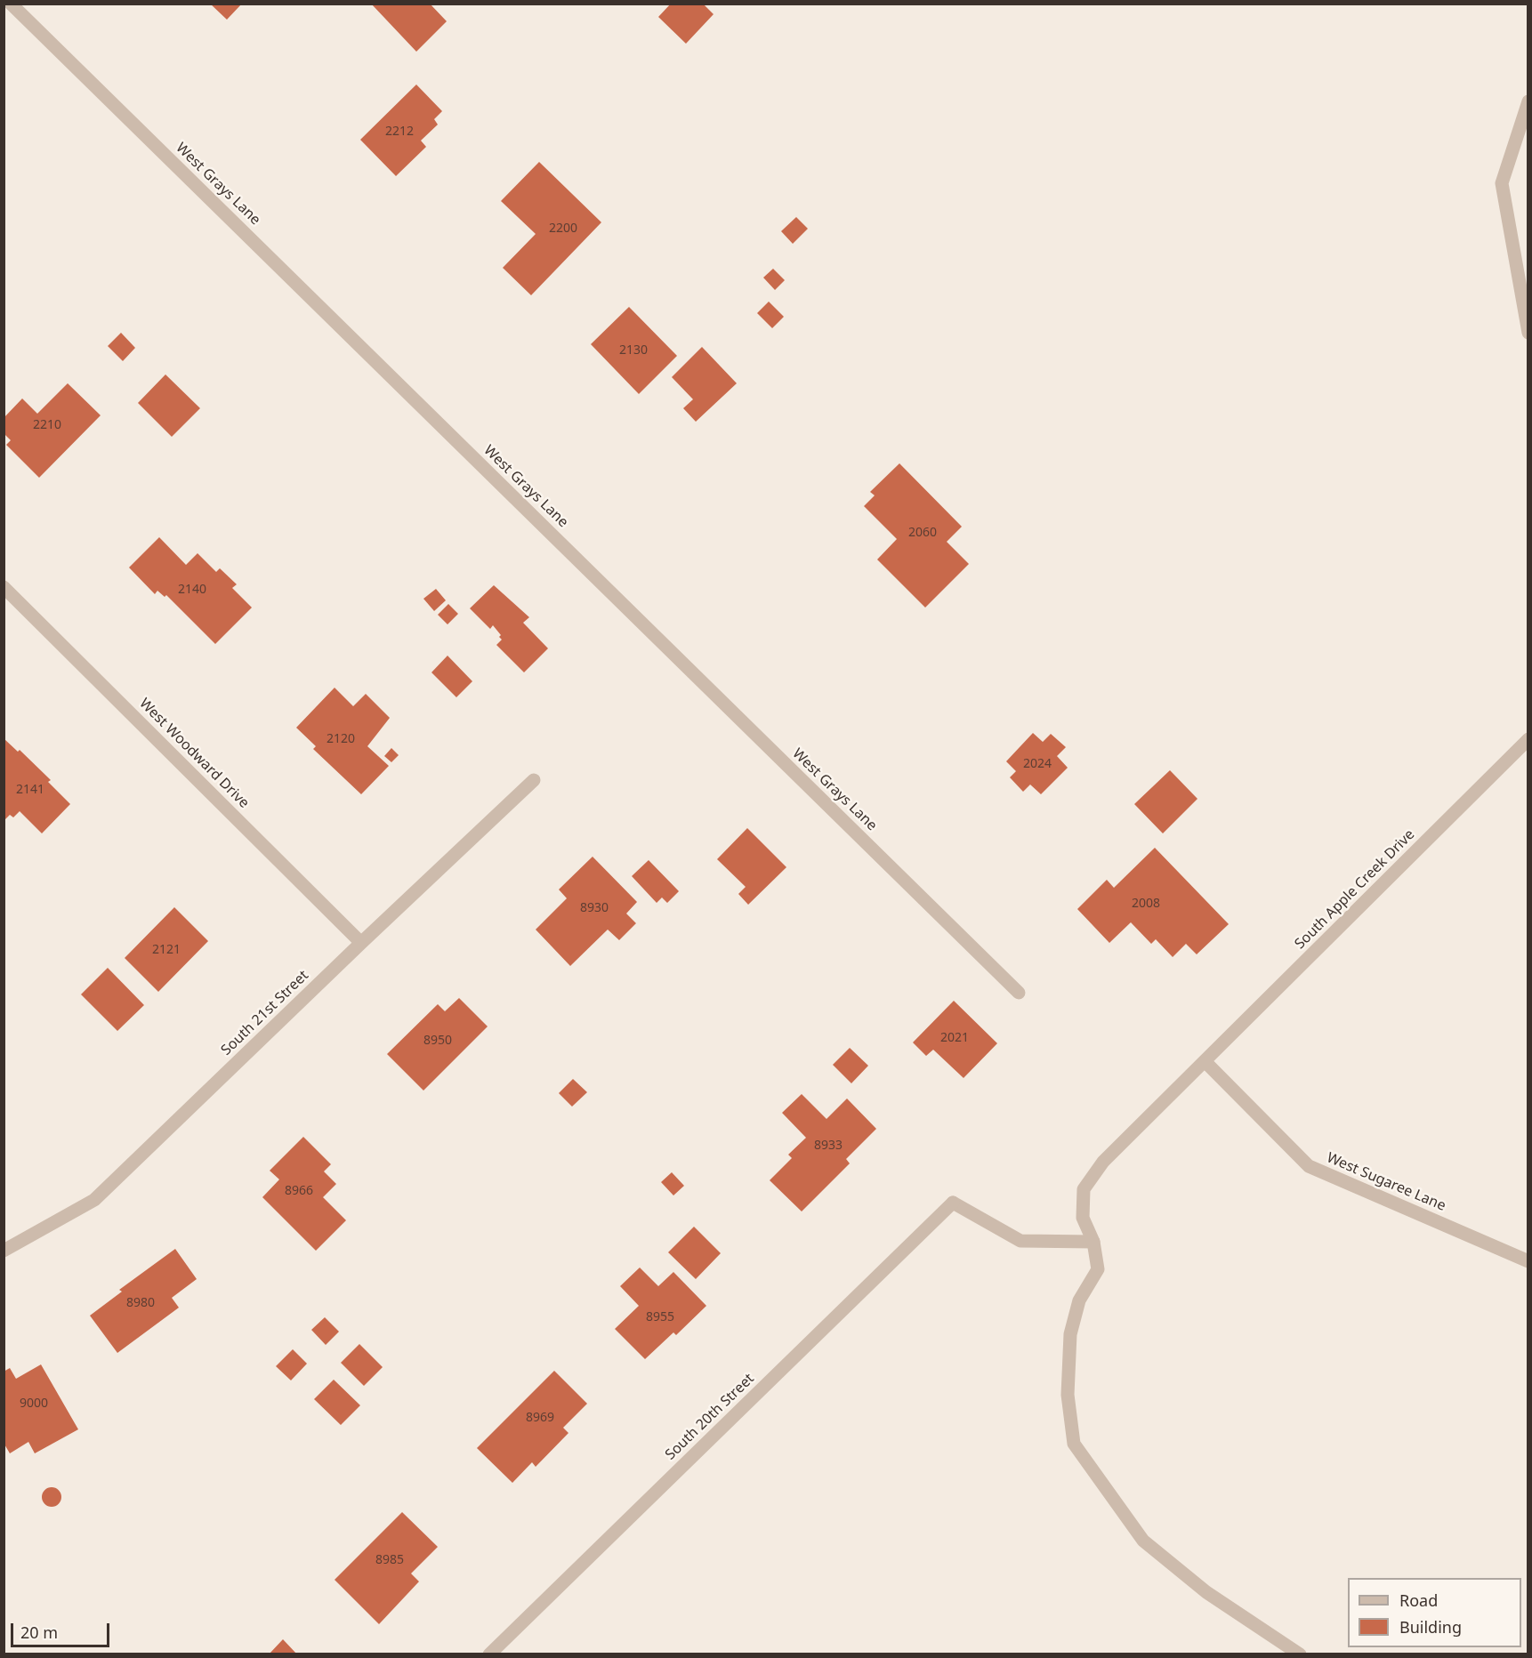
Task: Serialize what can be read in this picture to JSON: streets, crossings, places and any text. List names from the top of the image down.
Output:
{
  "streets": {
    "street": [
      "West Grays Lane",
      "West Woodward Drive",
      "South Apple Creek Drive",
      "South 21st Street",
      "West Sugaree Lane",
      "South 20th Street"
    ]
  },
  "crossings": [
    ["West Woodward Drive", "South 21st Street"],
    ["South Apple Creek Drive", "West Sugaree Lane"],
    ["South Apple Creek Drive", "South 20th Street"]
  ],
  "house_numbers": [
    "2212",
    "2200",
    "2130",
    "2210",
    "2060",
    "2140",
    "2120",
    "2024",
    "2141",
    "2008",
    "8930",
    "2121",
    "2021",
    "8950",
    "8933",
    "8966",
    "8980",
    "8955",
    "9000",
    "8969",
    "8985"
  ],
  "legend": ["Road", "Building"],
  "scale_bar": "20 m"
}
